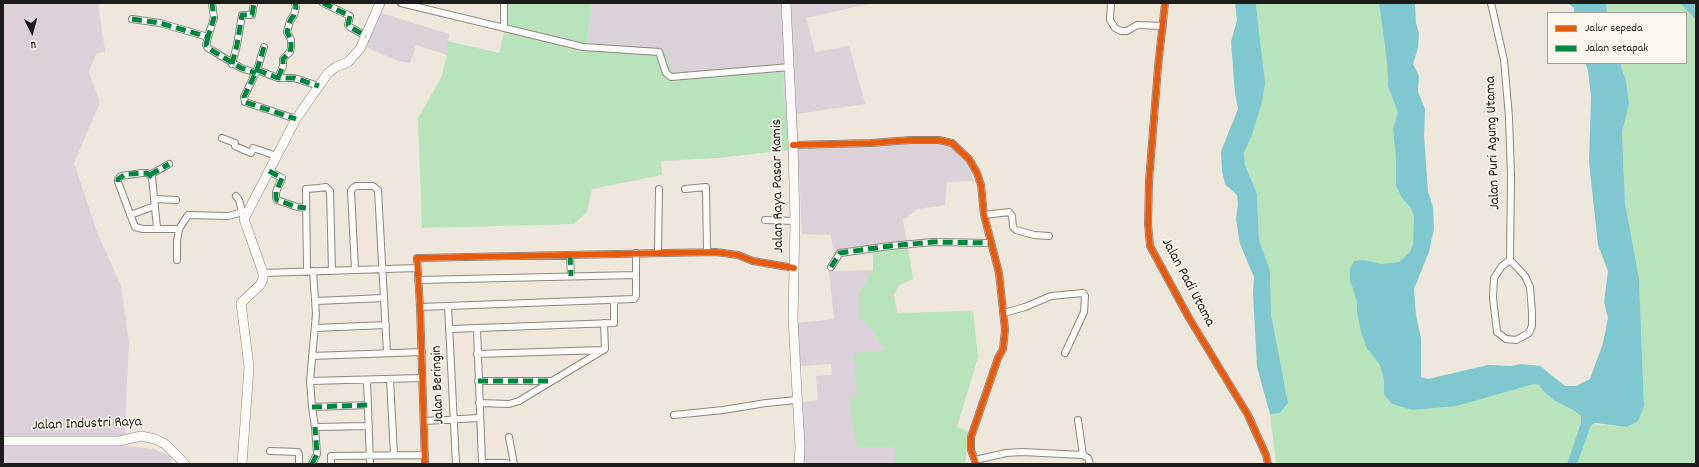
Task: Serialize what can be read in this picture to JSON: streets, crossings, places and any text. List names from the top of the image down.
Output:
{
  "streets": {
    "street": [
      "Jalan Puri Agung Utama",
      "Jalan Raya Pasar Kamis",
      "Jalan Padi Utama",
      "Jalan Beringin",
      "Jalan Industri Raya"
    ]
  },
  "legend": ["Jalur sepeda", "Jalan setapak"],
  "north": "bottom"
}
